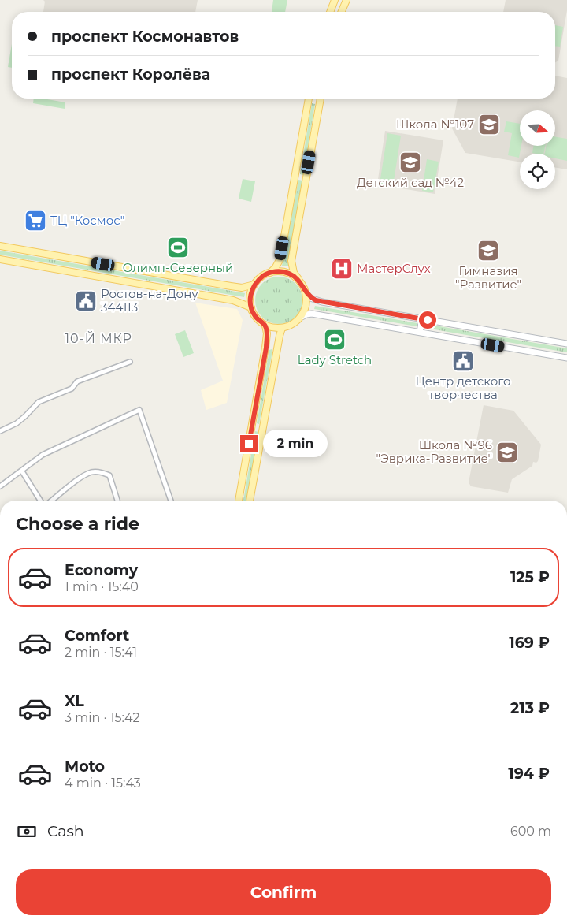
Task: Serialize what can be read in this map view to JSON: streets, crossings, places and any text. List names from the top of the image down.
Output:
{
  "districts": ["10-Й МКР"],
  "places": {
    "school or university": [
      "Школа №107",
      "Детский сад №42",
      "Гимназия \"Развитие\"",
      "Школа №96 \"Эврика-Развитие\""
    ],
    "supermarket": ["ТЦ \"Космос\""],
    "sports": ["Олимп-Северный", "Lady Stretch"],
    "hospital": ["МастерСлух"],
    "public building": ["Ростов-на-Дону 344113", "Центр детского творчества"]
  },
  "north": "right",
  "page": {
    "banner": ["проспект Космонавтов", "проспект Королёва"],
    "bubble": "2 min",
    "heading": "Choose a ride",
    "list": [
      {
        "name": "Economy",
        "note": "1 min · 15:40",
        "value": "125 ₽"
      },
      {
        "name": "Comfort",
        "note": "2 min · 15:41",
        "value": "169 ₽"
      },
      {
        "name": "XL",
        "note": "3 min · 15:42",
        "value": "213 ₽"
      },
      {
        "name": "Moto",
        "note": "4 min · 15:43",
        "value": "194 ₽"
      }
    ],
    "pay": ["Cash", "600 m"],
    "buttons": "Confirm"
  }
}
